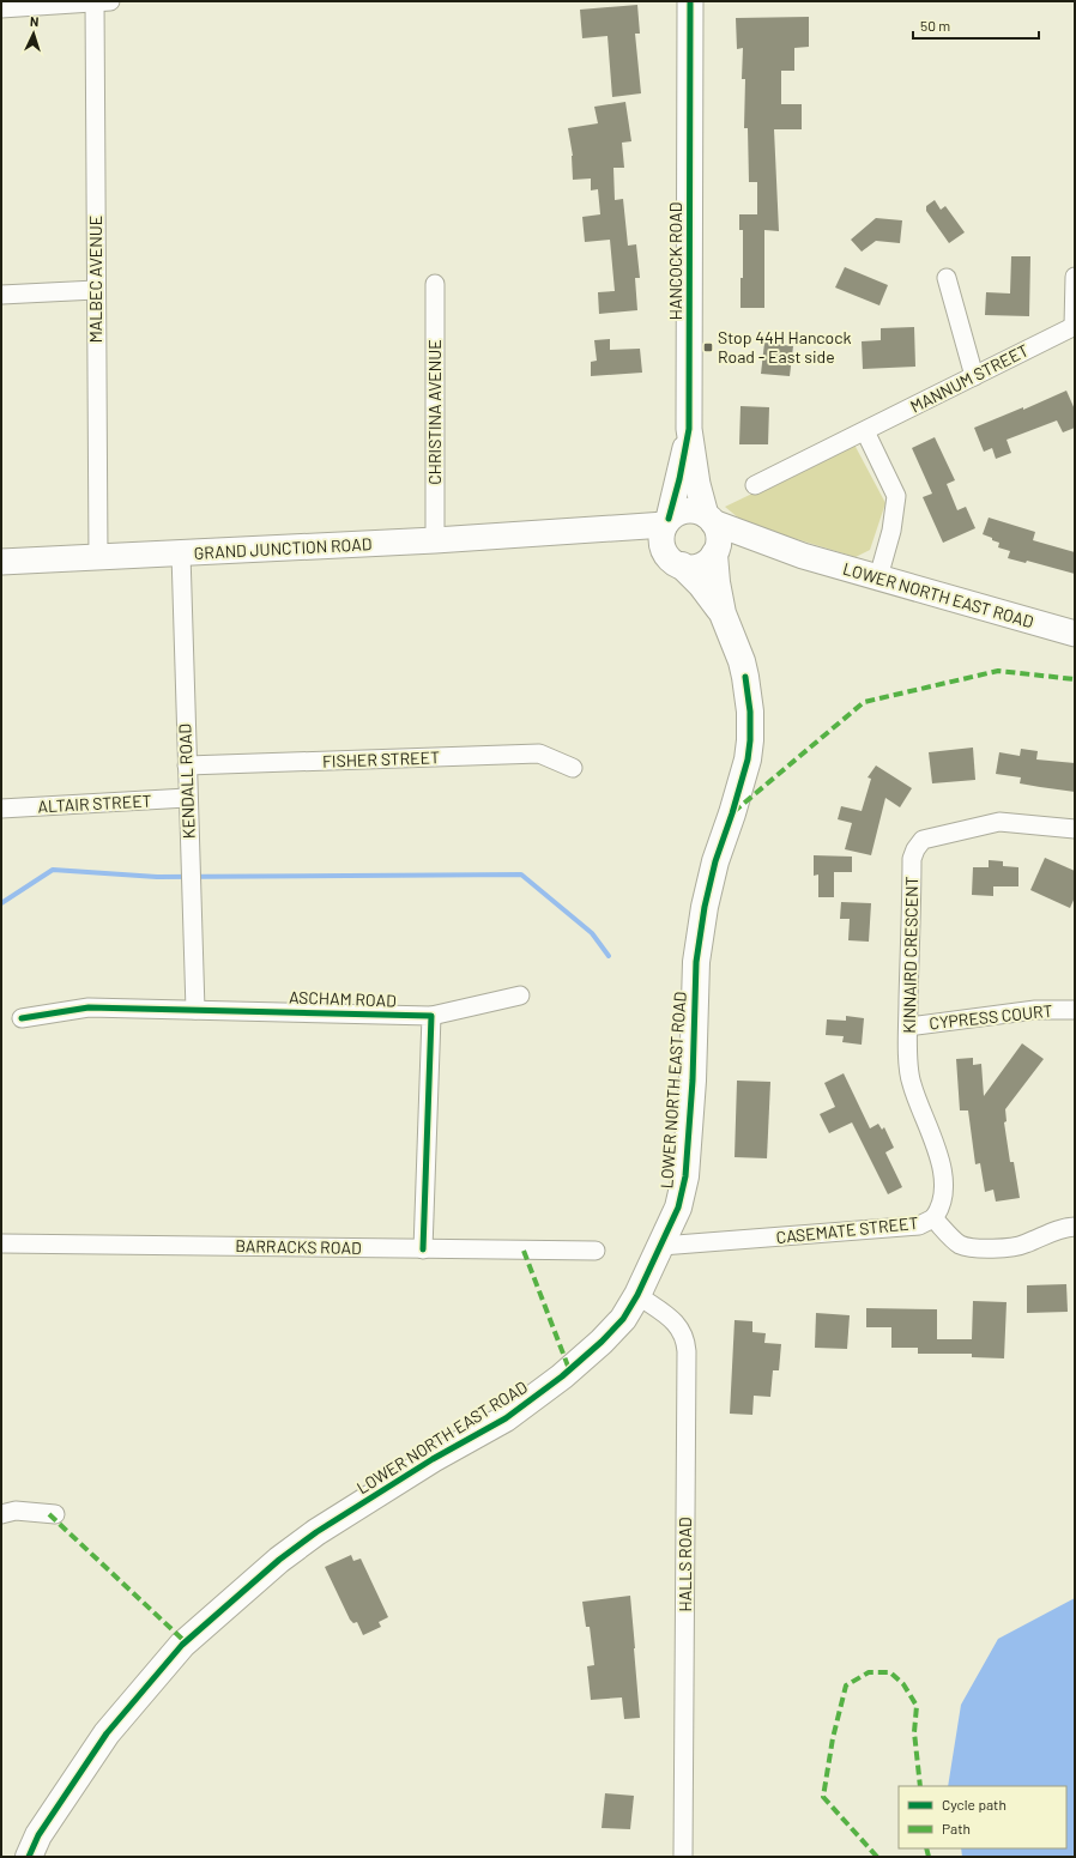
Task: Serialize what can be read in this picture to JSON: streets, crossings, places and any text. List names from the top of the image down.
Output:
{
  "streets": {
    "main road": ["HANCOCK ROAD", "GRAND JUNCTION ROAD", "LOWER NORTH EAST ROAD"],
    "street": [
      "MALBEC AVENUE",
      "MANNUM STREET",
      "CHRISTINA AVENUE",
      "FISHER STREET",
      "KENDALL ROAD",
      "ALTAIR STREET",
      "KINNAIRD CRESCENT",
      "ASCHAM ROAD",
      "CYPRESS COURT",
      "CASEMATE STREET",
      "BARRACKS ROAD",
      "HALLS ROAD"
    ]
  },
  "crossings": [
    ["HANCOCK ROAD", "GRAND JUNCTION ROAD"],
    ["HANCOCK ROAD", "LOWER NORTH EAST ROAD"],
    ["MALBEC AVENUE", "GRAND JUNCTION ROAD"],
    ["CHRISTINA AVENUE", "GRAND JUNCTION ROAD"],
    ["GRAND JUNCTION ROAD", "LOWER NORTH EAST ROAD"],
    ["GRAND JUNCTION ROAD", "KENDALL ROAD"],
    ["LOWER NORTH EAST ROAD", "CASEMATE STREET"],
    ["LOWER NORTH EAST ROAD", "HALLS ROAD"],
    ["FISHER STREET", "KENDALL ROAD"],
    ["KENDALL ROAD", "ALTAIR STREET"],
    ["KENDALL ROAD", "ASCHAM ROAD"],
    ["KINNAIRD CRESCENT", "CYPRESS COURT"],
    ["KINNAIRD CRESCENT", "CASEMATE STREET"]
  ],
  "places": {
    "transit": ["Stop 44H Hancock Road - East side"]
  },
  "legend": ["Cycle path", "Path"],
  "scale_bar": "50 m",
  "north": "top"
}
